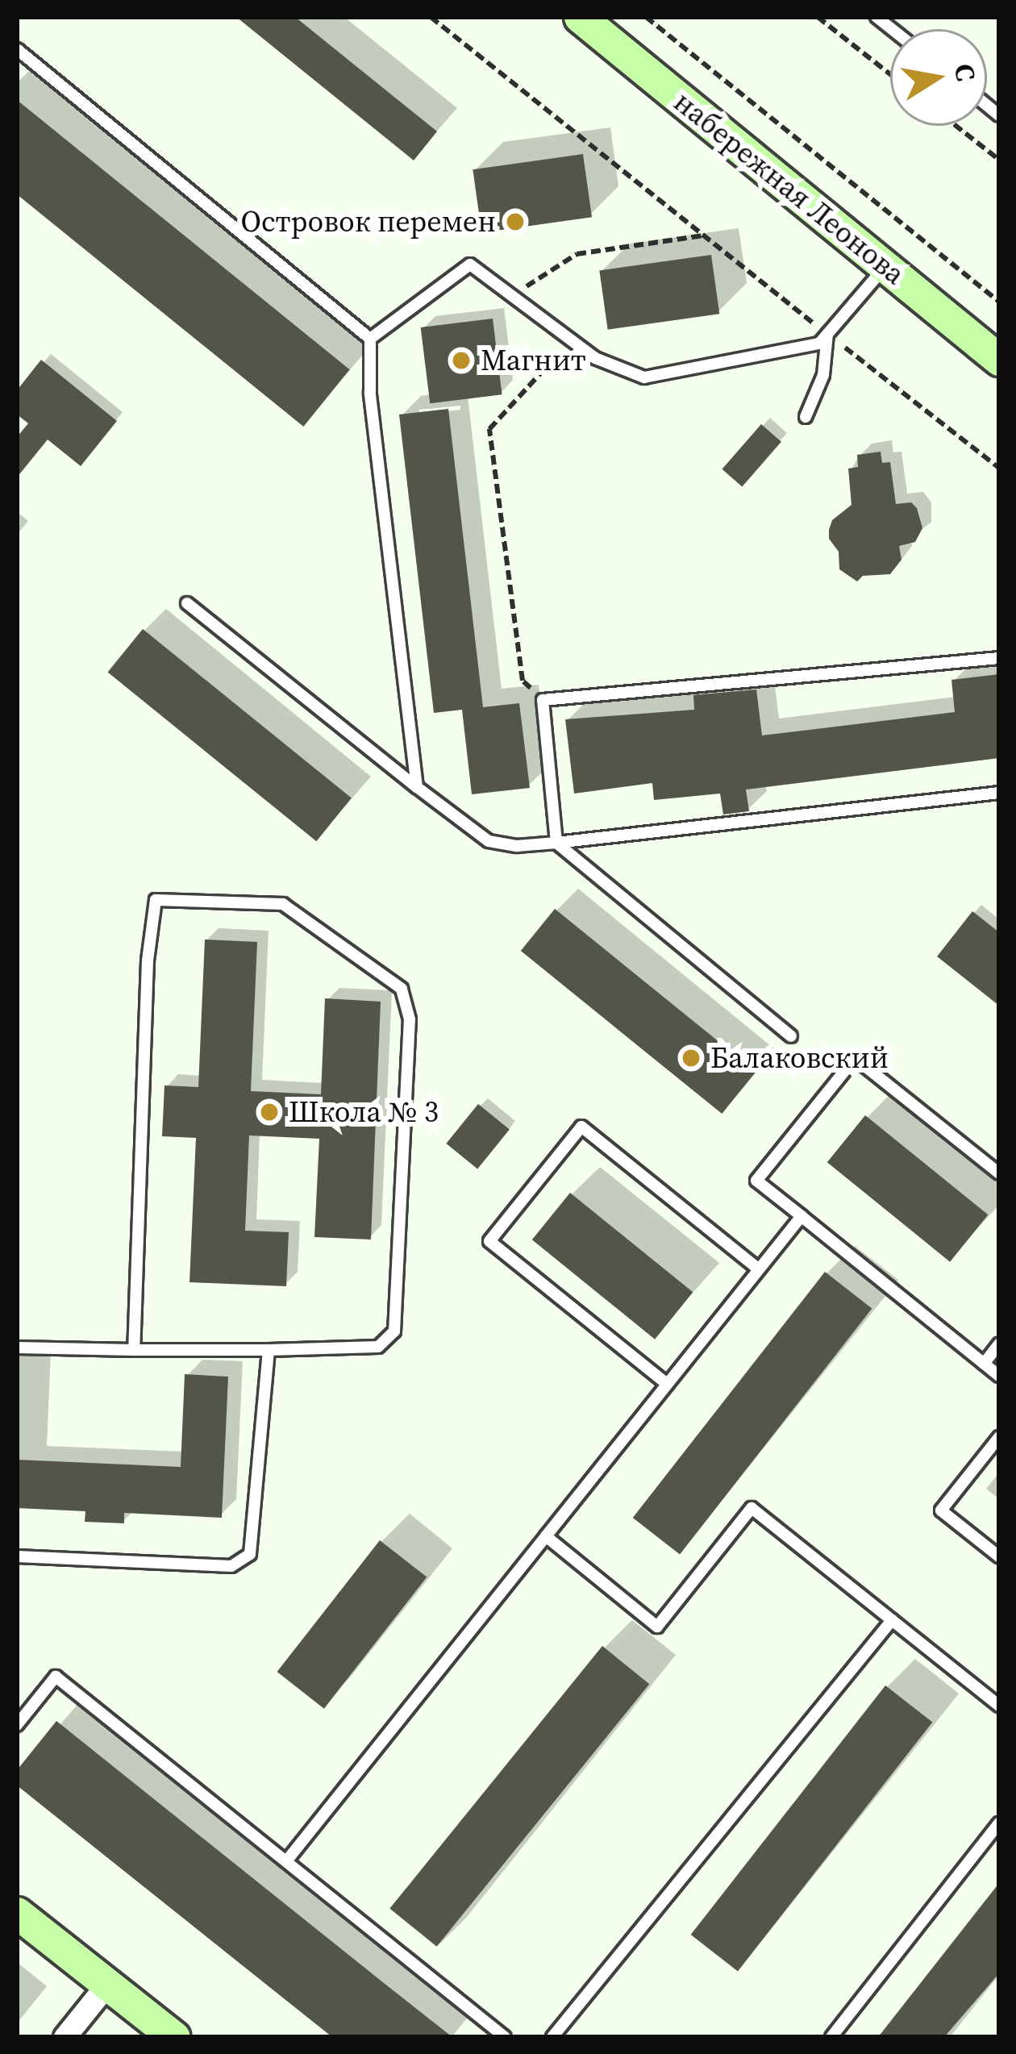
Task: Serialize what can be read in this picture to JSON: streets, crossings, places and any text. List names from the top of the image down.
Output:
{
  "streets": {
    "main road": ["набережная Леонова"]
  },
  "places": [
    "Островок перемен",
    "Магнит",
    "Балаковский",
    "Школа № 3"
  ],
  "north": "right"
}
